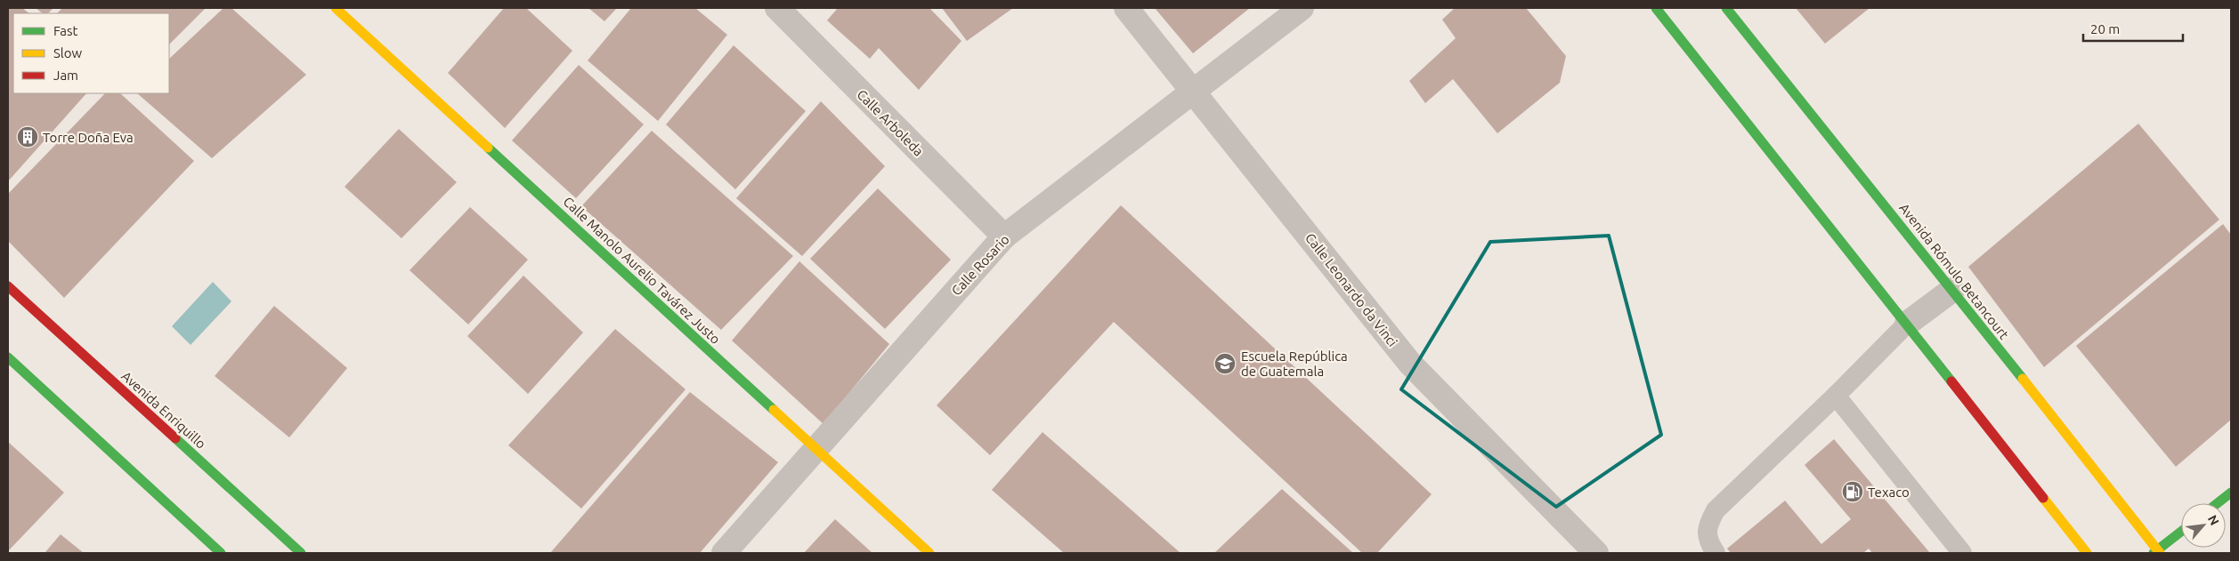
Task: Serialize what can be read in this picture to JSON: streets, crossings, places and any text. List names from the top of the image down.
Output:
{
  "streets": {
    "main road": ["Calle Manolo Aurelio Tavárez Justo", "Avenida Rómulo Betancourt", "Avenida Enriquillo"],
    "street": ["Calle Arboleda", "Calle Rosario", "Calle Leonardo da Vinci"]
  },
  "crossings": [
    ["Calle Arboleda", "Calle Rosario"],
    ["Calle Rosario", "Calle Manolo Aurelio Tavárez Justo"],
    ["Calle Rosario", "Calle Leonardo da Vinci"]
  ],
  "places": {
    "building": ["Torre Doña Eva"],
    "school or university": ["Escuela República de Guatemala"],
    "fuel station": ["Texaco"]
  },
  "legend": ["Fast", "Slow", "Jam"],
  "scale_bar": "20 m",
  "north": "top right"
}
